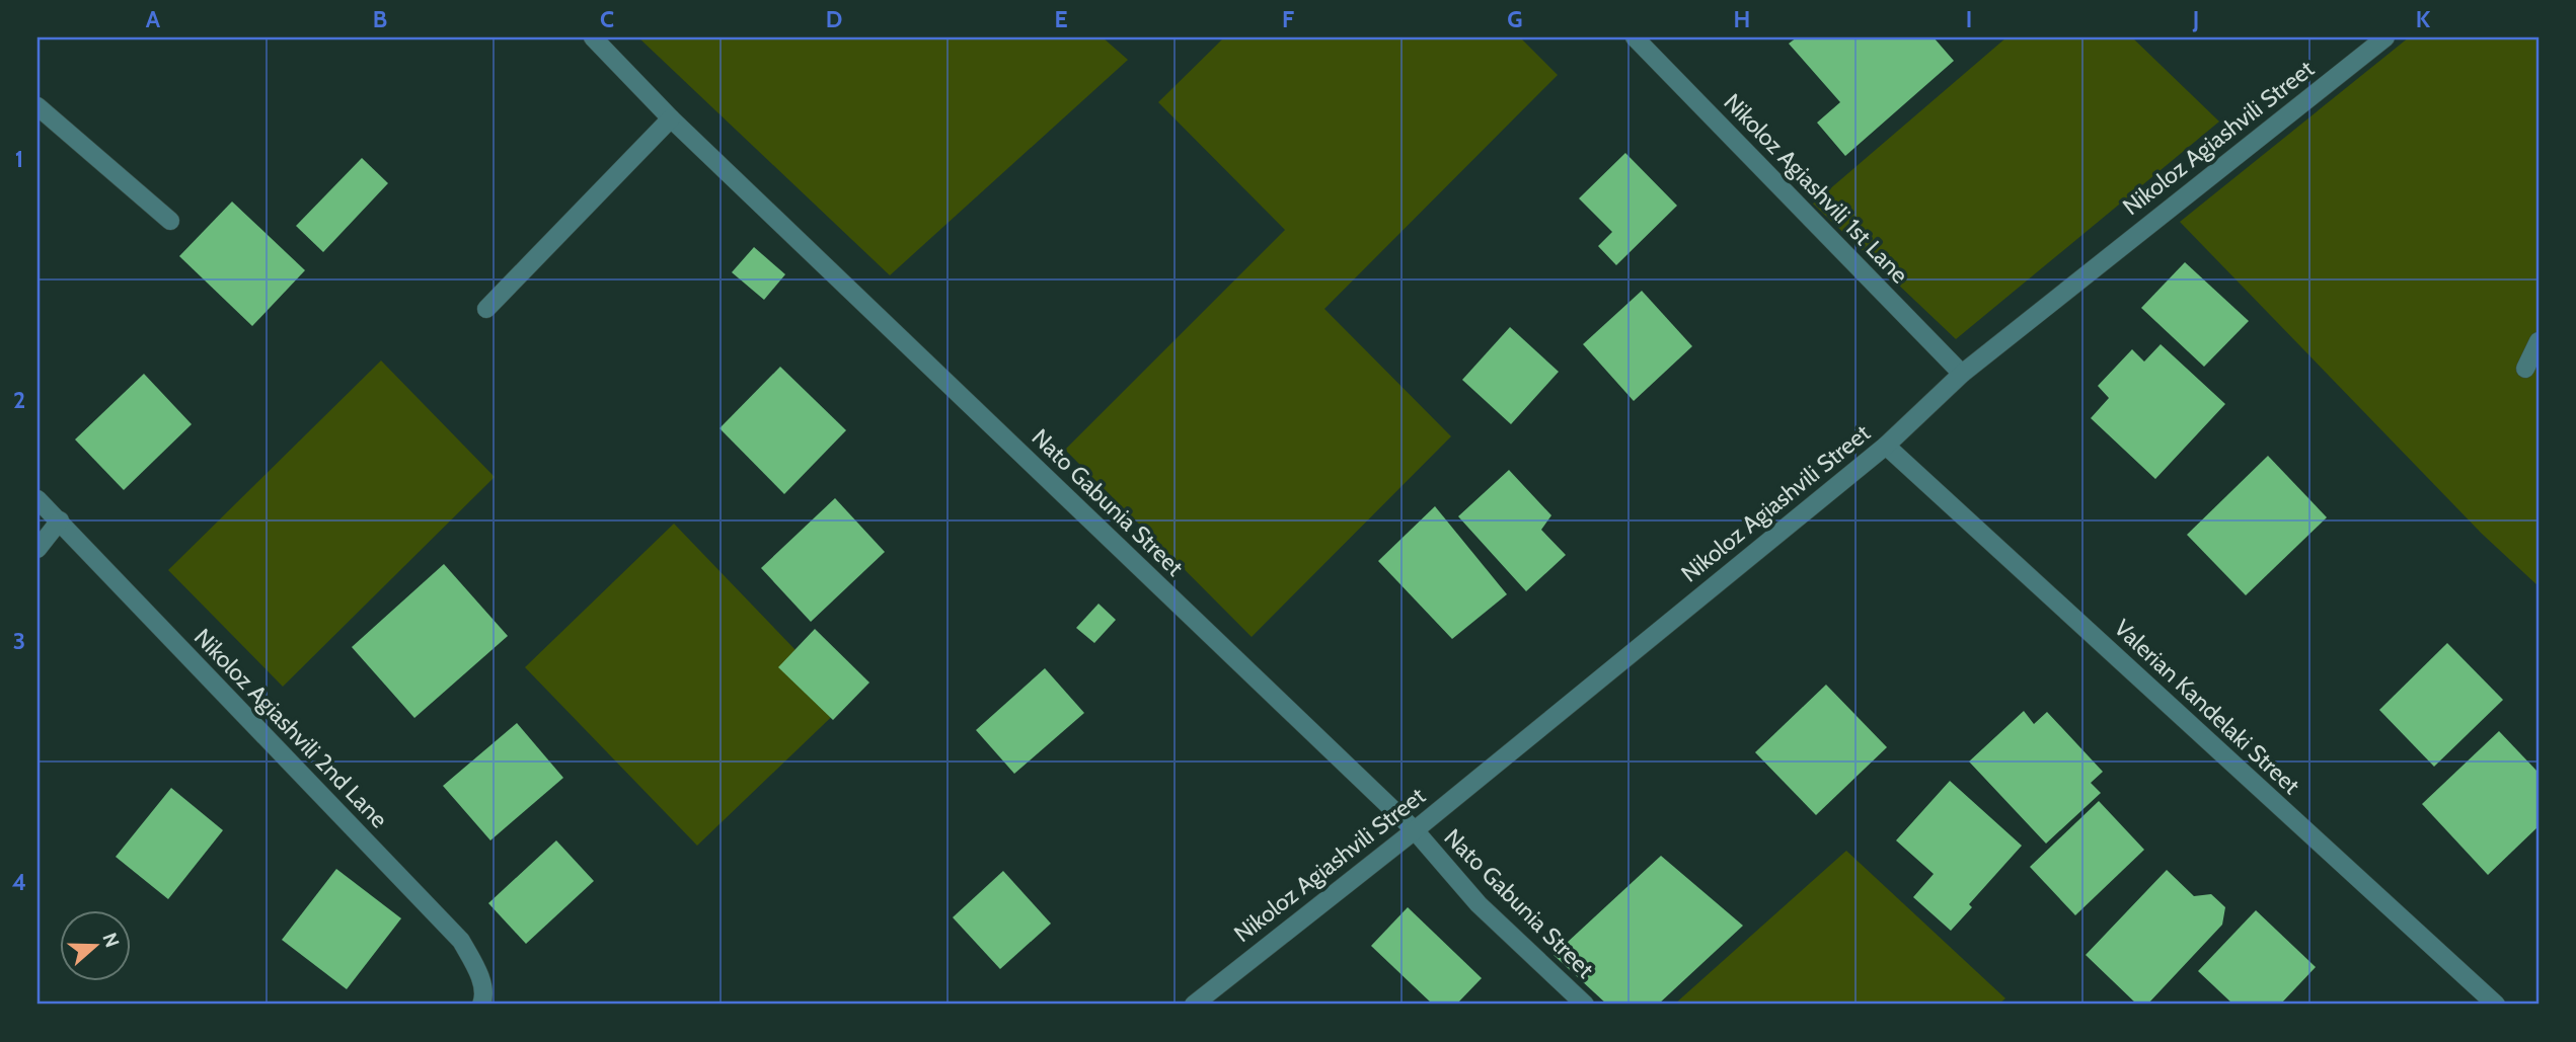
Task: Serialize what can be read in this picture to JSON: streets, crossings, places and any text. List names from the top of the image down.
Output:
{
  "streets": {
    "street": [
      "Nikoloz Agiashvili Street",
      "Nikoloz Agiashvili 1st Lane",
      "Nato Gabunia Street",
      "Valerian Kandelaki Street",
      "Nikoloz Agiashvili 2nd Lane"
    ]
  },
  "crossings": [
    ["Nikoloz Agiashvili Street", "Nikoloz Agiashvili 1st Lane"],
    ["Nikoloz Agiashvili Street", "Nato Gabunia Street"],
    ["Nikoloz Agiashvili Street", "Valerian Kandelaki Street"]
  ],
  "north": "right",
  "grid": {
    "columns": [
      "A",
      "B",
      "C",
      "D",
      "E",
      "F",
      "G",
      "H",
      "I",
      "J",
      "K"
    ],
    "rows": [
      "1",
      "2",
      "3",
      "4"
    ]
  }
}
